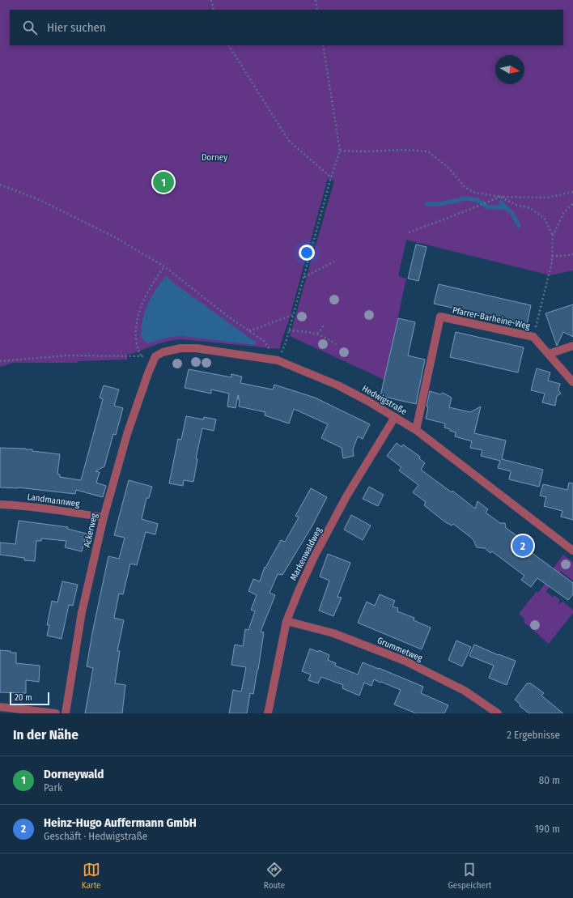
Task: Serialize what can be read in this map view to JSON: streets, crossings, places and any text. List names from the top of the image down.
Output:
{
  "streets": {
    "street": [
      "Pfarrer-Barheine-Weg",
      "Hedwigstraße",
      "Landmannweg",
      "Ackerweg",
      "Markenwaldweg",
      "Grummetweg"
    ]
  },
  "crossings": [
    ["Pfarrer-Barheine-Weg", "Hedwigstraße"],
    ["Hedwigstraße", "Ackerweg"],
    ["Hedwigstraße", "Markenwaldweg"],
    ["Landmannweg", "Ackerweg"],
    ["Markenwaldweg", "Grummetweg"]
  ],
  "parks": ["Dorney"],
  "scale_bar": "20 m",
  "north": "right",
  "page": {
    "search": "Hier suchen",
    "pins": ["1", "2"],
    "scale": "20 m",
    "heading": ["In der Nähe", "2 Ergebnisse"],
    "list": [
      {
        "mark": "1",
        "name": "Dorneywald",
        "note": "Park",
        "value": "80 m"
      },
      {
        "mark": "2",
        "name": "Heinz-Hugo Auffermann GmbH",
        "note": "Geschäft · Hedwigstraße",
        "value": "190 m"
      }
    ],
    "nav": ["Karte", "Route", "Gespeichert"]
  }
}
